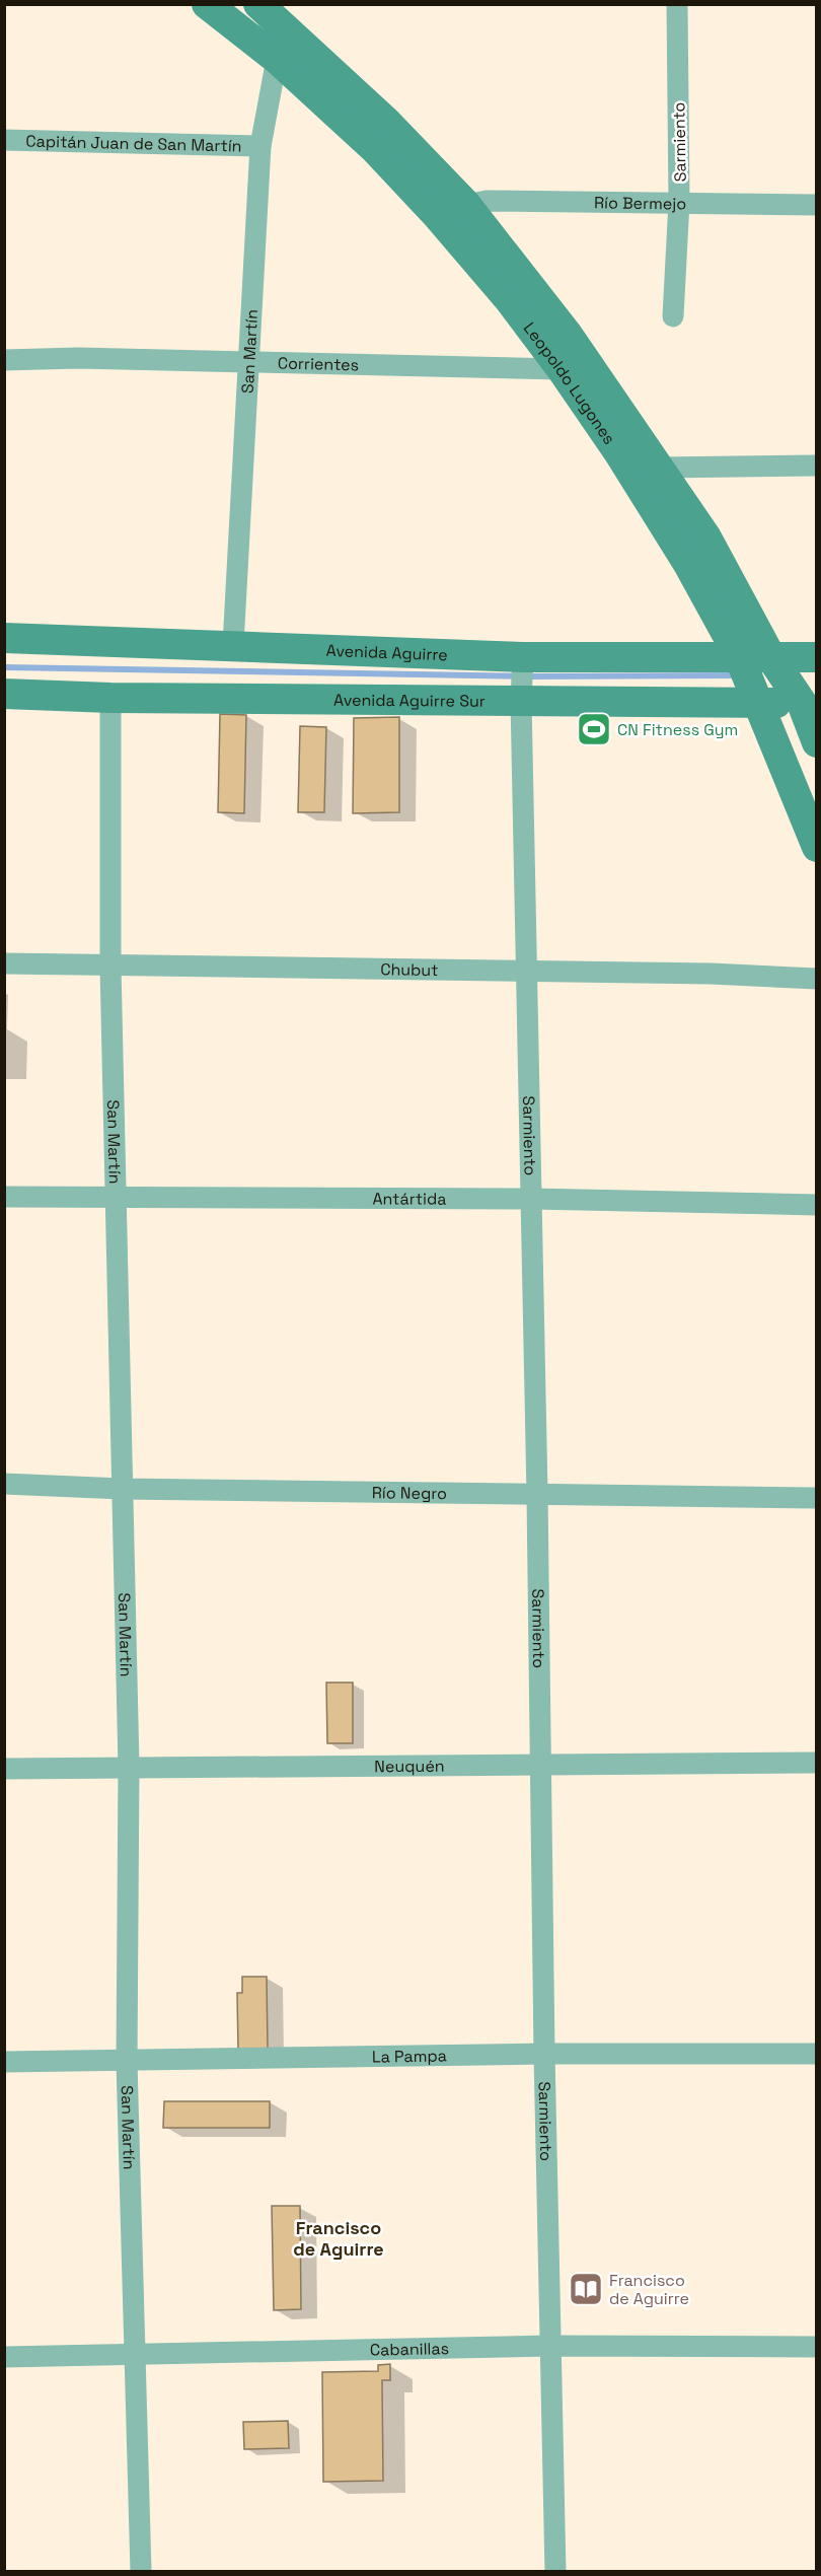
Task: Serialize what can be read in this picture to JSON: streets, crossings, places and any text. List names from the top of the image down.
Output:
{
  "streets": {
    "main road": ["Leopoldo Lugones", "Avenida Aguirre", "Avenida Aguirre Sur"],
    "street": [
      "Sarmiento",
      "Capitán Juan de San Martín",
      "Río Bermejo",
      "San Martín",
      "Corrientes",
      "Chubut",
      "Antártida",
      "Río Negro",
      "Neuquén",
      "La Pampa",
      "Cabanillas"
    ]
  },
  "crossings": [
    ["Sarmiento", "Río Bermejo"],
    ["Sarmiento", "Avenida Aguirre"],
    ["Sarmiento", "Avenida Aguirre Sur"],
    ["Sarmiento", "Chubut"],
    ["Sarmiento", "Antártida"],
    ["Sarmiento", "Río Negro"],
    ["Sarmiento", "Neuquén"],
    ["Sarmiento", "La Pampa"],
    ["Sarmiento", "Cabanillas"],
    ["Capitán Juan de San Martín", "San Martín"],
    ["Río Bermejo", "Leopoldo Lugones"],
    ["San Martín", "Corrientes"],
    ["San Martín", "Leopoldo Lugones"],
    ["San Martín", "Avenida Aguirre"],
    ["San Martín", "Avenida Aguirre Sur"],
    ["San Martín", "Chubut"],
    ["San Martín", "Antártida"],
    ["San Martín", "Río Negro"],
    ["San Martín", "Neuquén"],
    ["San Martín", "La Pampa"],
    ["San Martín", "Cabanillas"],
    ["Corrientes", "Leopoldo Lugones"],
    ["Leopoldo Lugones", "Avenida Aguirre"],
    ["Leopoldo Lugones", "Avenida Aguirre Sur"],
    ["Avenida Aguirre", "Avenida Aguirre Sur"]
  ],
  "districts": ["Francisco de Aguirre"],
  "places": {
    "sports": ["CN Fitness Gym"],
    "library": ["Francisco de Aguirre"]
  }
}
